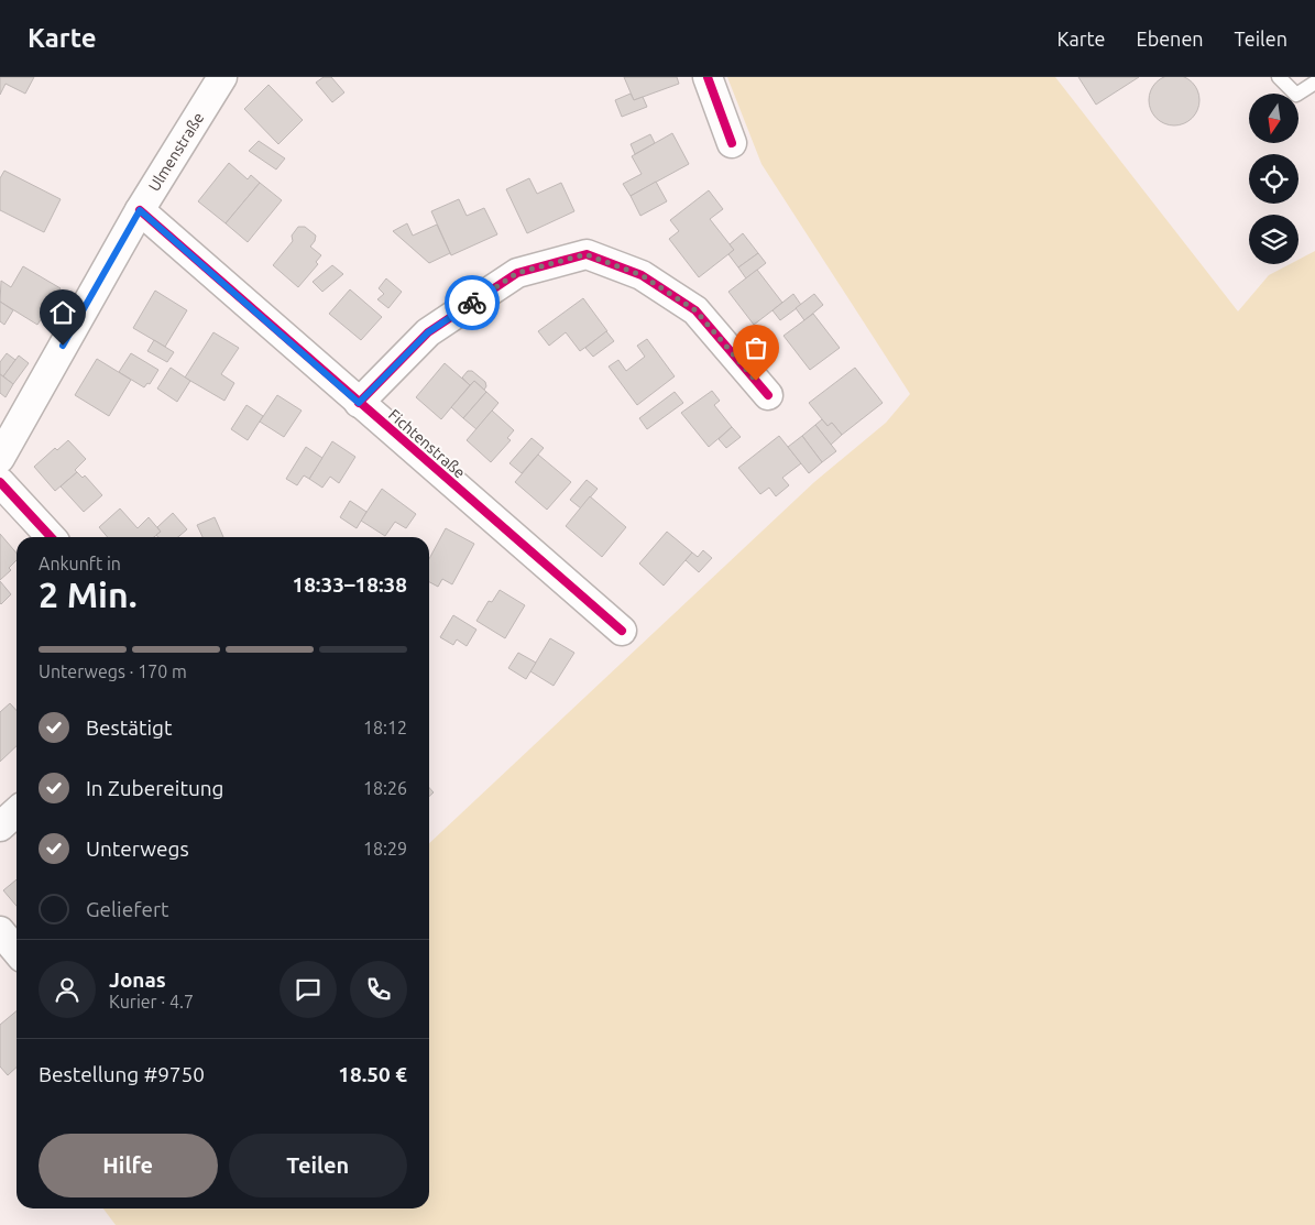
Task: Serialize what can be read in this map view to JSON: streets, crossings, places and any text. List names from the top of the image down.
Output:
{
  "streets": {
    "street": ["Ulmenstraße", "Fichtenstraße"]
  },
  "crossings": [
    ["Ulmenstraße", "Fichtenstraße"]
  ],
  "north": "bottom",
  "page": {
    "header": "Karte",
    "nav": ["Karte", "Ebenen", "Teilen"],
    "heading": ["2 Min.", "Ankunft in", "18:33–18:38"],
    "panel": [
      "Jonas",
      "Kurier · 4.7",
      "Bestellung #9750",
      "18.50 €"
    ],
    "bar": "Unterwegs · 170 m",
    "list": [
      ["Bestätigt", "18:12"],
      ["In Zubereitung", "18:26"],
      ["Unterwegs", "18:29"],
      "Geliefert"
    ],
    "buttons": ["Hilfe", "Teilen"]
  }
}
